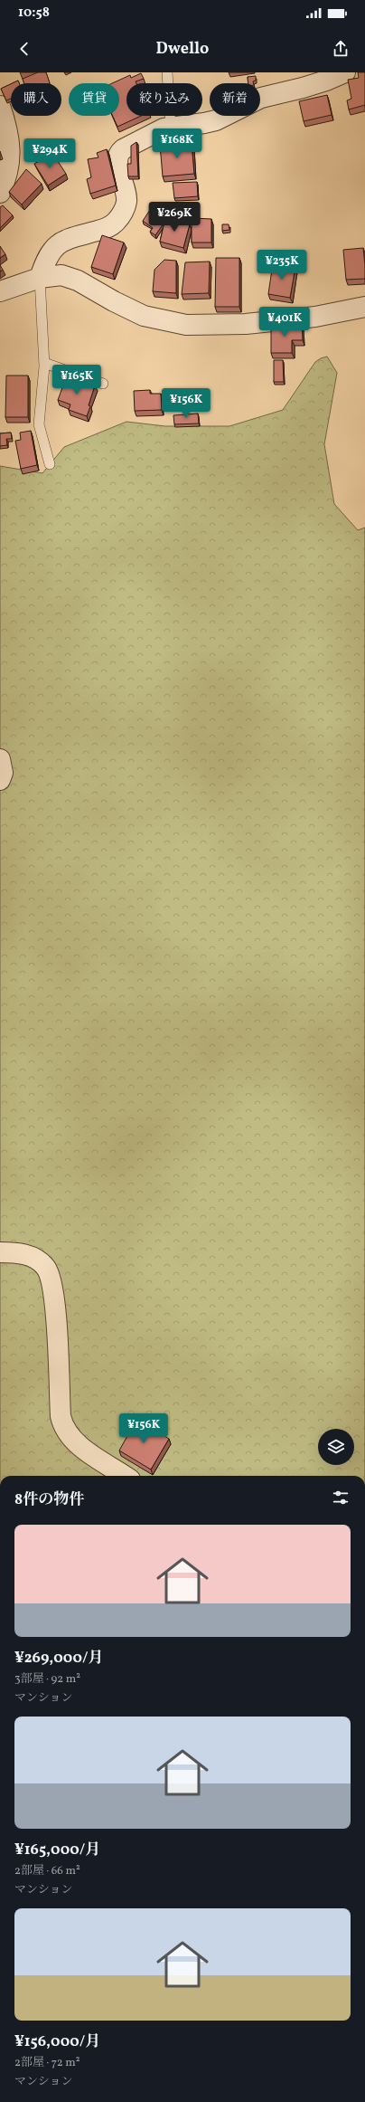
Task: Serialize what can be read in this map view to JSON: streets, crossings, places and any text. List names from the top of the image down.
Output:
{
  "page": {
    "status": "10:58",
    "header": "Dwello",
    "chip": [
      "購入",
      "賃貸",
      "絞り込み",
      "新着"
    ],
    "price": [
      "¥168K",
      "¥294K",
      "¥269K",
      "¥235K",
      "¥401K",
      "¥165K",
      "¥156K",
      "¥156K"
    ],
    "heading": "8件の物件",
    "list": [
      {
        "name": "¥269,000/月",
        "note": "3部屋 · 92 m² · マンション"
      },
      {
        "name": "¥165,000/月",
        "note": "2部屋 · 66 m² · マンション"
      },
      {
        "name": "¥156,000/月",
        "note": "2部屋 · 72 m² · マンション"
      }
    ]
  }
}
